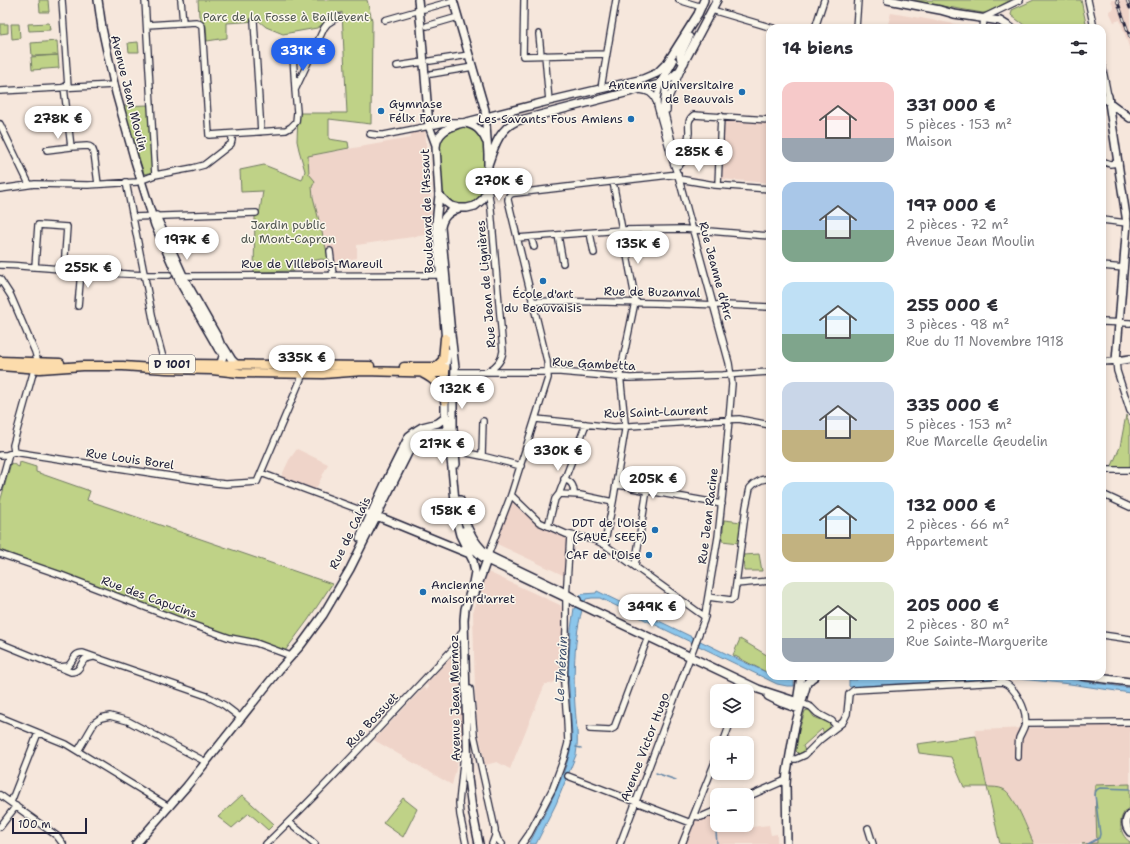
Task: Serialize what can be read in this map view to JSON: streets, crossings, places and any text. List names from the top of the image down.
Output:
{
  "streets": {
    "main road": [
      "Avenue Jean Moulin",
      "Boulevard de l'Assaut",
      "D 1001",
      "Rue de Calais",
      "Avenue Jean Mermoz"
    ],
    "street": [
      "Rue de Villebois-Mareuil",
      "Rue Jeanne d'Arc",
      "Rue Jean de Lignières",
      "Rue de Buzanval",
      "Rue Gambetta",
      "Rue Saint-Laurent",
      "Rue Louis Borel",
      "Rue Jean Racine",
      "Rue des Capucins",
      "Rue Bossuet",
      "Avenue Victor Hugo"
    ]
  },
  "crossings": [
    ["Avenue Jean Moulin", "Rue de Villebois-Mareuil"],
    ["Avenue Jean Moulin", "D 1001"],
    ["Boulevard de l'Assaut", "Rue de Villebois-Mareuil"],
    ["Boulevard de l'Assaut", "Rue Jean de Lignières"],
    ["Boulevard de l'Assaut", "D 1001"],
    ["Boulevard de l'Assaut", "Rue Gambetta"],
    ["Rue Jeanne d'Arc", "Rue de Buzanval"],
    ["Rue Jeanne d'Arc", "Rue Gambetta"],
    ["Rue Jeanne d'Arc", "Rue Jean Racine"],
    ["Rue Jean de Lignières", "Rue Gambetta"],
    ["D 1001", "Rue Gambetta"],
    ["Rue Gambetta", "Rue Jean Racine"],
    ["Rue Saint-Laurent", "Rue Jean Racine"],
    ["Rue Jean Racine", "Avenue Victor Hugo"],
    ["Rue de Calais", "Rue des Capucins"],
    ["Avenue Jean Mermoz", "Rue Bossuet"]
  ],
  "water": ["Le Thérain"],
  "parks": ["Parc de la Fosse à Baillevent", "Jardin public du Mont-Capron"],
  "places": [
    "Antenne Universitaire de Beauvais",
    "Gymnase Félix Faure",
    "Les Savants Fous Amiens",
    "École d'art du Beauvaisis",
    "DDT de l'Oise (SAUE, SEEF)",
    "CAF de l'Oise",
    "Ancienne maison d'arret"
  ],
  "scale_bar": "100 m",
  "page": {
    "heading": "14 biens",
    "price": [
      "331K €",
      "278K €",
      "285K €",
      "270K €",
      "197K €",
      "135K €",
      "255K €",
      "335K €",
      "132K €",
      "217K €",
      "330K €",
      "205K €",
      "158K €",
      "349K €"
    ],
    "list": [
      {
        "name": "331 000 €",
        "note": "5 pièces · 153 m² · Maison"
      },
      {
        "name": "197 000 €",
        "note": "2 pièces · 72 m² · Avenue Jean Moulin"
      },
      {
        "name": "255 000 €",
        "note": "3 pièces · 98 m² · Rue du 11 Novembre 1918"
      },
      {
        "name": "335 000 €",
        "note": "5 pièces · 153 m² · Rue Marcelle Geudelin"
      },
      {
        "name": "132 000 €",
        "note": "2 pièces · 66 m² · Appartement"
      },
      {
        "name": "205 000 €",
        "note": "2 pièces · 80 m² · Rue Sainte-Marguerite"
      }
    ],
    "map_buttons": ["+", "−"],
    "scale": "100 m"
  }
}
